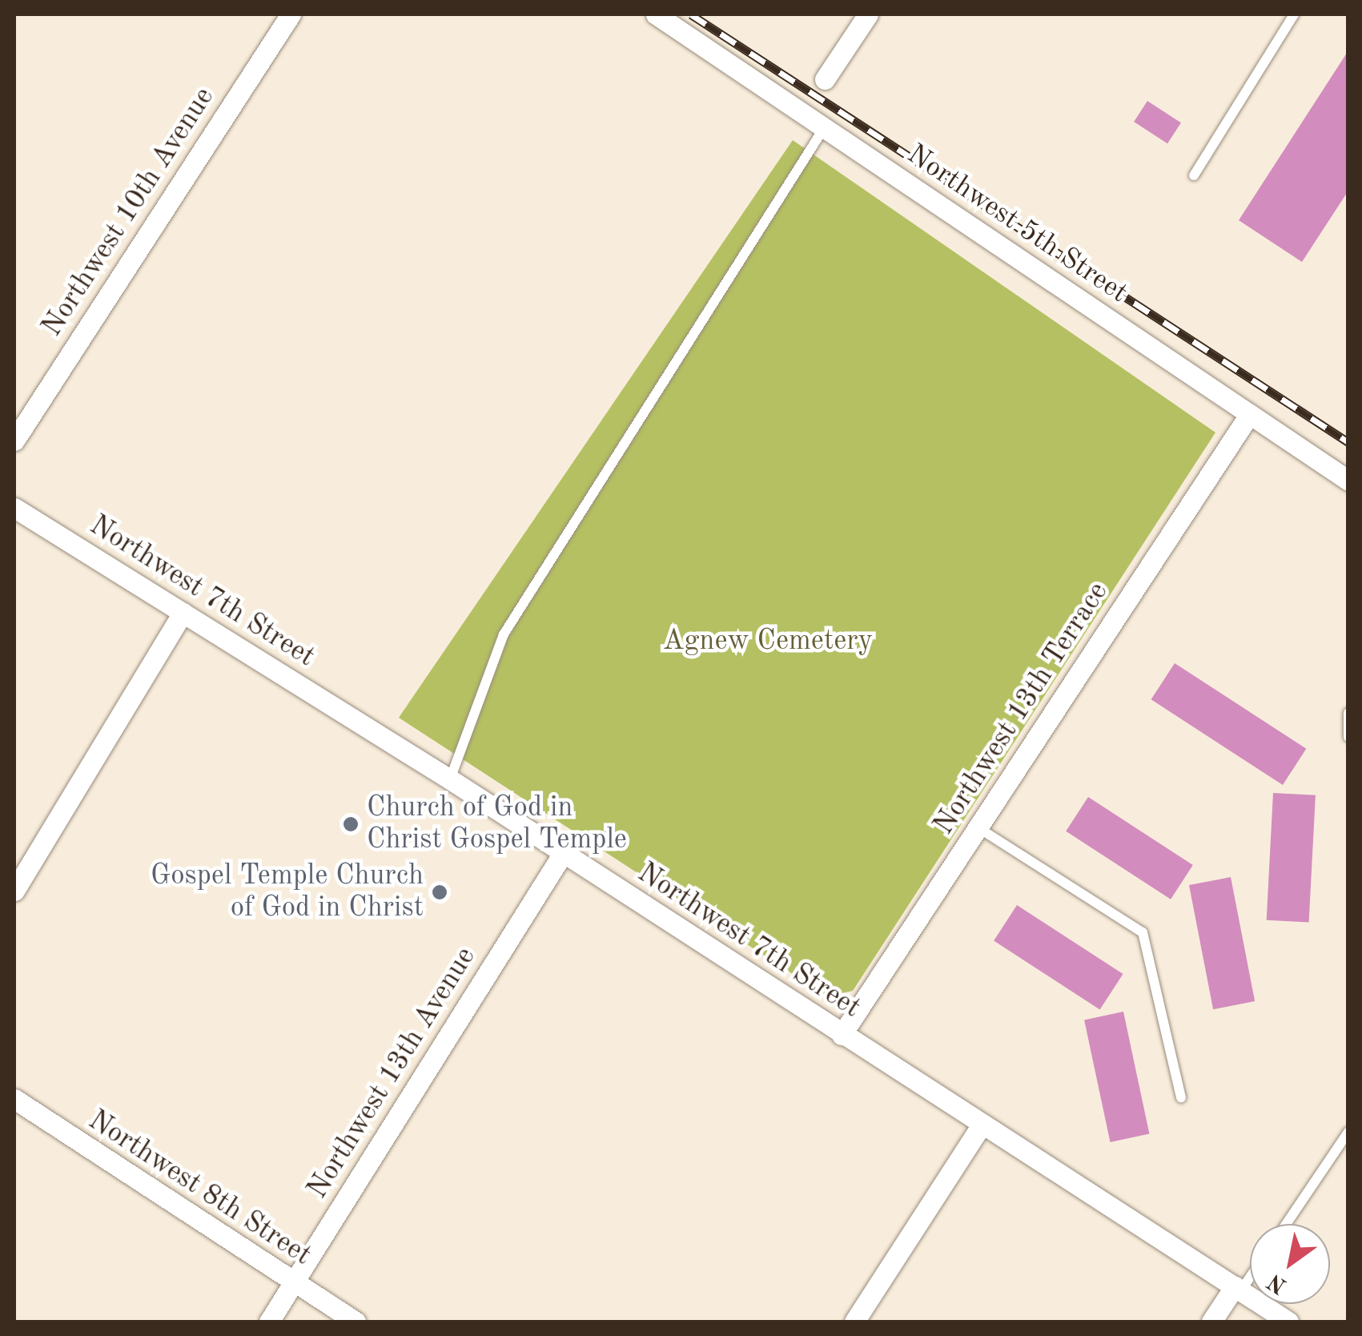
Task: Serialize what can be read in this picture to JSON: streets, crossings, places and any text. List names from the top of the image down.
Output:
{
  "streets": {
    "street": [
      "Northwest 10th Avenue",
      "Northwest 5th Street",
      "Northwest 7th Street",
      "Northwest 13th Terrace",
      "Northwest 13th Avenue",
      "Northwest 8th Street"
    ]
  },
  "crossings": [
    ["Northwest 5th Street", "Northwest 13th Terrace"],
    ["Northwest 7th Street", "Northwest 13th Terrace"],
    ["Northwest 7th Street", "Northwest 13th Avenue"],
    ["Northwest 13th Avenue", "Northwest 8th Street"]
  ],
  "parks": ["Agnew Cemetery"],
  "places": ["Church of God in Christ Gospel Temple", "Gospel Temple Church of God in Christ"],
  "north": "bottom left"
}
